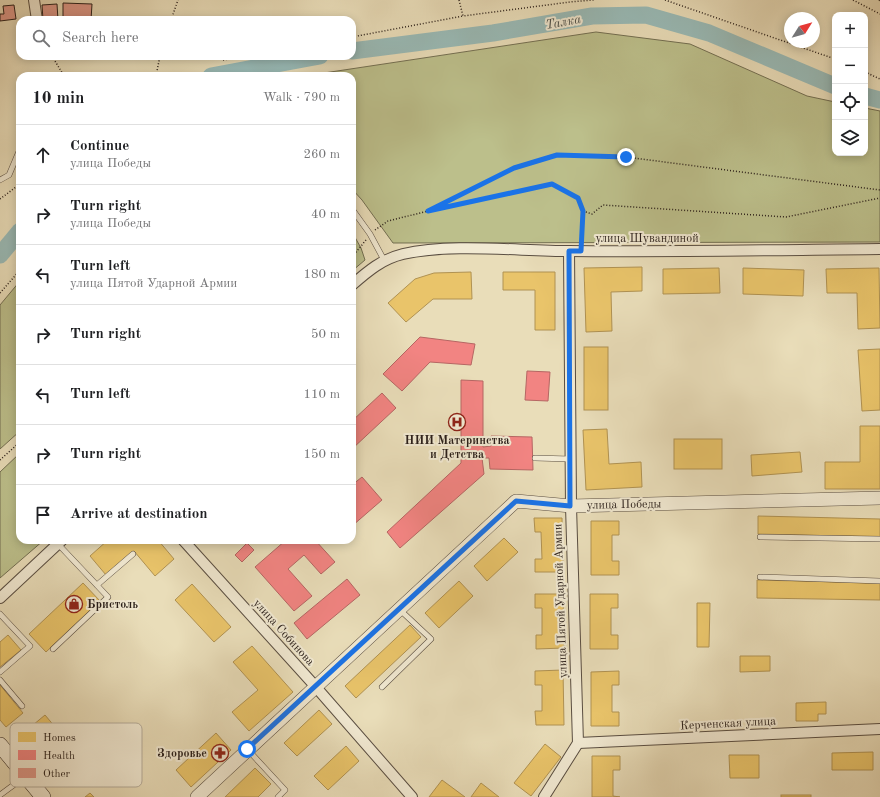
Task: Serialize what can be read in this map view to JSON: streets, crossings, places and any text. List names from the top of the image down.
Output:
{
  "streets": {
    "street": [
      "улица Шувандиной",
      "улица Победы",
      "улица Пятой Ударной Армии",
      "улица Собинова",
      "Керченская улица"
    ]
  },
  "crossings": [
    ["улица Шувандиной", "улица Пятой Ударной Армии"],
    ["улица Победы", "улица Пятой Ударной Армии"],
    ["улица Победы", "улица Собинова"],
    ["улица Пятой Ударной Армии", "Керченская улица"]
  ],
  "water": ["Талка"],
  "places": {
    "hospital": ["НИИ Материнства и Детства"],
    "shop": ["Бристоль"],
    "pharmacy": ["Здоровье"]
  },
  "legend": ["Homes", "Health", "Other"],
  "north": "top right",
  "page": {
    "map_buttons": ["+", "−"],
    "search": "Search here",
    "heading": ["10 min", "Walk · 790 m"],
    "list": [
      ["Continue", "улица Победы", "260 m"],
      ["Turn right", "улица Победы", "40 m"],
      ["Turn left", "улица Пятой Ударной Армии", "180 m"],
      ["Turn right", "50 m"],
      ["Turn left", "110 m"],
      ["Turn right", "150 m"],
      "Arrive at destination"
    ]
  }
}
